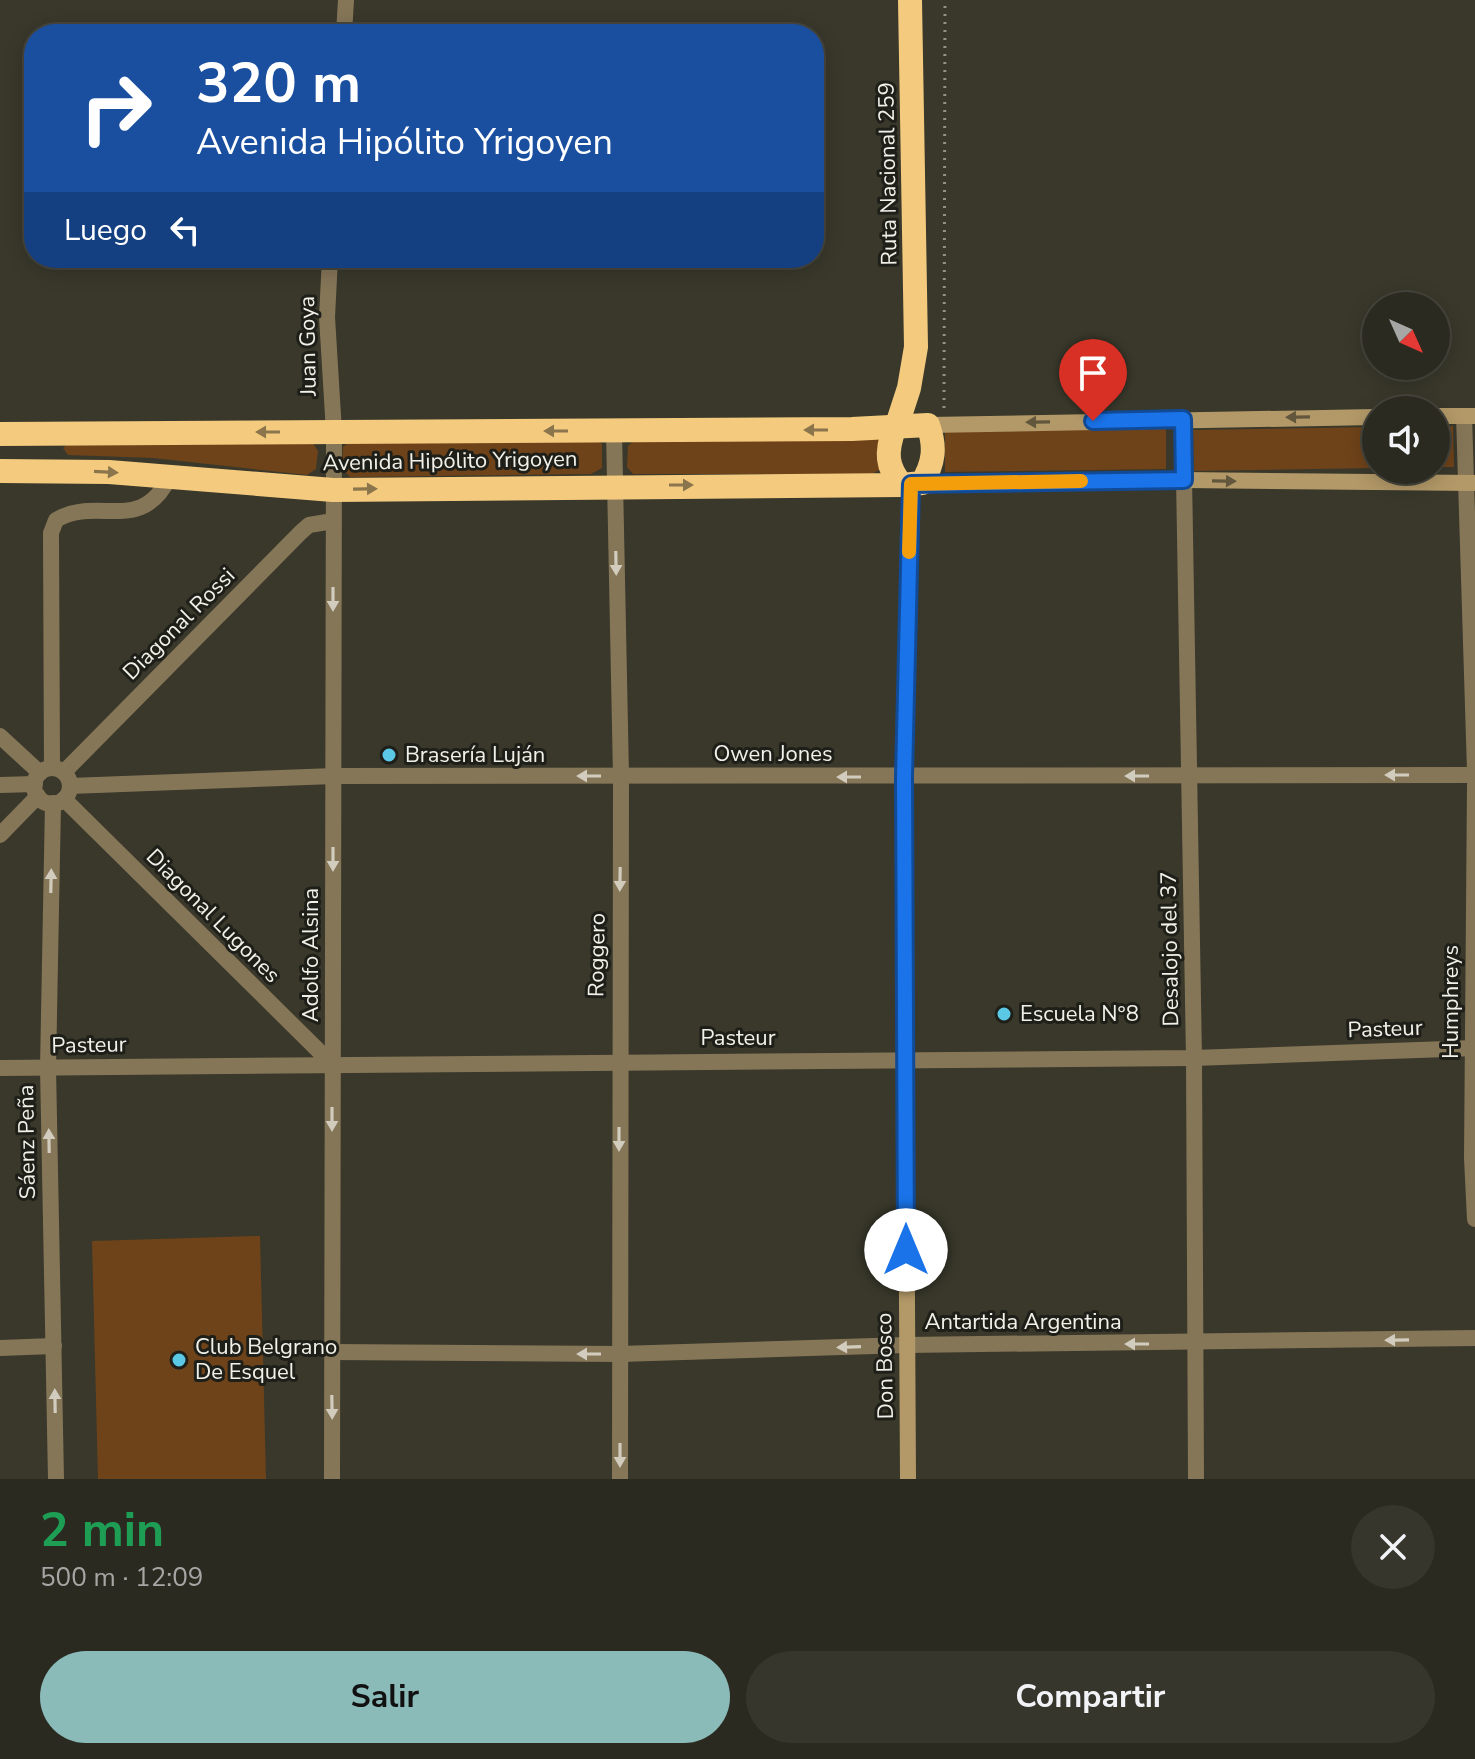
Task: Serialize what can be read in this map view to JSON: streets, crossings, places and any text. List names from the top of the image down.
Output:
{
  "streets": {
    "highway": ["Ruta Nacional 259", "Avenida Hipólito Yrigoyen"],
    "street": [
      "Juan Goya",
      "Diagonal Rossi",
      "Owen Jones",
      "Diagonal Lugones",
      "Desalojo del 37",
      "Adolfo Alsina",
      "Roggero",
      "Humphreys",
      "Pasteur",
      "Sáenz Peña",
      "Antartida Argentina",
      "Don Bosco"
    ]
  },
  "crossings": [
    ["Ruta Nacional 259", "Avenida Hipólito Yrigoyen"],
    ["Ruta Nacional 259", "Don Bosco"],
    ["Juan Goya", "Avenida Hipólito Yrigoyen"],
    ["Juan Goya", "Adolfo Alsina"],
    ["Avenida Hipólito Yrigoyen", "Desalojo del 37"],
    ["Avenida Hipólito Yrigoyen", "Adolfo Alsina"],
    ["Avenida Hipólito Yrigoyen", "Roggero"],
    ["Avenida Hipólito Yrigoyen", "Sáenz Peña"],
    ["Avenida Hipólito Yrigoyen", "Don Bosco"],
    ["Diagonal Rossi", "Owen Jones"],
    ["Diagonal Rossi", "Diagonal Lugones"],
    ["Diagonal Rossi", "Adolfo Alsina"],
    ["Diagonal Rossi", "Sáenz Peña"],
    ["Owen Jones", "Diagonal Lugones"],
    ["Owen Jones", "Desalojo del 37"],
    ["Owen Jones", "Adolfo Alsina"],
    ["Owen Jones", "Roggero"],
    ["Owen Jones", "Sáenz Peña"],
    ["Owen Jones", "Don Bosco"],
    ["Diagonal Lugones", "Adolfo Alsina"],
    ["Diagonal Lugones", "Pasteur"],
    ["Diagonal Lugones", "Sáenz Peña"],
    ["Desalojo del 37", "Pasteur"],
    ["Desalojo del 37", "Antartida Argentina"],
    ["Adolfo Alsina", "Pasteur"],
    ["Adolfo Alsina", "Antartida Argentina"],
    ["Roggero", "Pasteur"],
    ["Roggero", "Antartida Argentina"],
    ["Humphreys", "Pasteur"],
    ["Pasteur", "Sáenz Peña"],
    ["Pasteur", "Don Bosco"],
    ["Antartida Argentina", "Don Bosco"]
  ],
  "one_way": [
    "Owen Jones",
    "Adolfo Alsina",
    "Roggero",
    "Sáenz Peña",
    "Antartida Argentina"
  ],
  "places": ["Brasería Luján", "Escuela N°8", "Club Belgrano De Esquel"],
  "north": "bottom right",
  "page": {
    "turn": ["320 m", "Avenida Hipólito Yrigoyen"],
    "then": "Luego",
    "heading": ["2 min", "500 m · 12:09"],
    "buttons": ["Salir", "Compartir"]
  }
}
